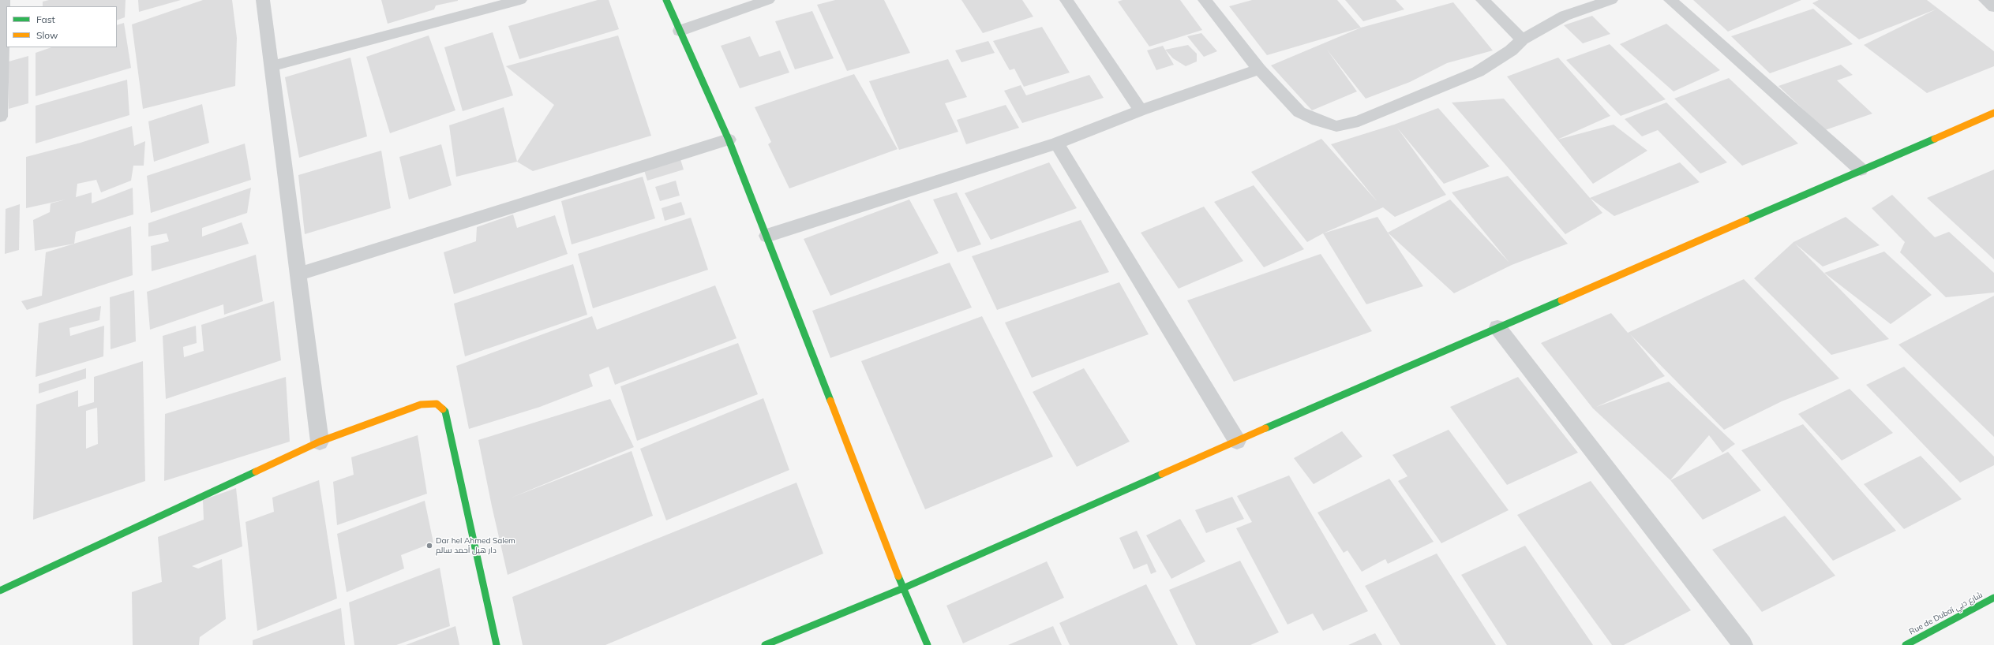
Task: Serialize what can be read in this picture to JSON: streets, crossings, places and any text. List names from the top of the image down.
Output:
{
  "streets": {
    "street": ["Rue de Dubaï شارع دبي"]
  },
  "places": ["Dar hel Ahmed Salem دار هيل أحمد سالم"],
  "legend": ["Fast", "Slow"]
}
